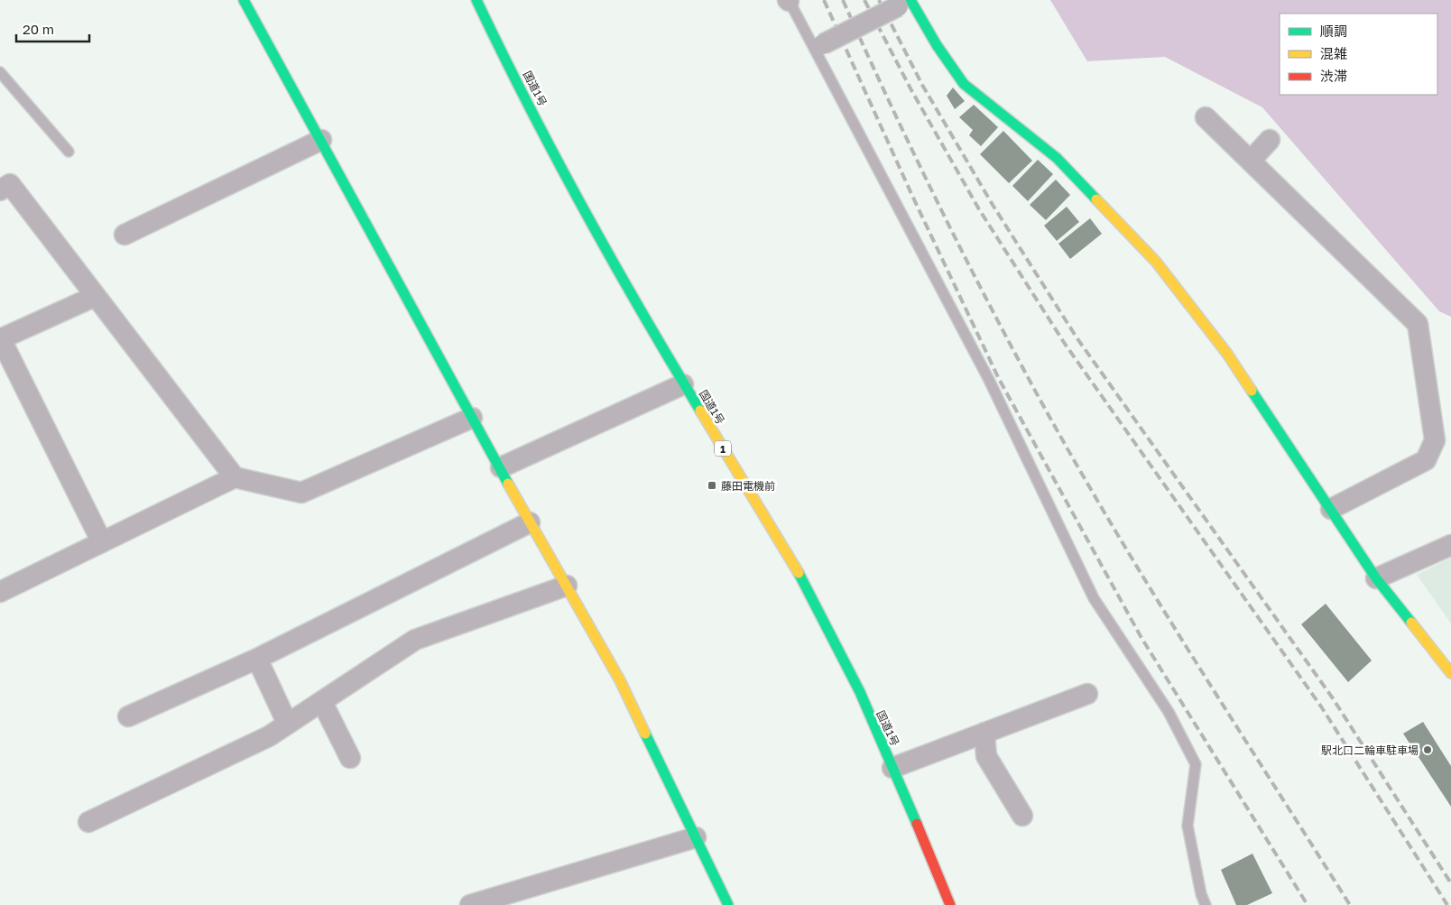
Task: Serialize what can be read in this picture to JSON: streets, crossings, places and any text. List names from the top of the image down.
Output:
{
  "streets": {
    "main road": ["国道1号", "1"]
  },
  "places": {
    "transit": ["藤田電機前"],
    "other": ["駅北口二輪車駐車場"]
  },
  "legend": ["順調", "混雑", "渋滞"],
  "scale_bar": "20 m"
}
